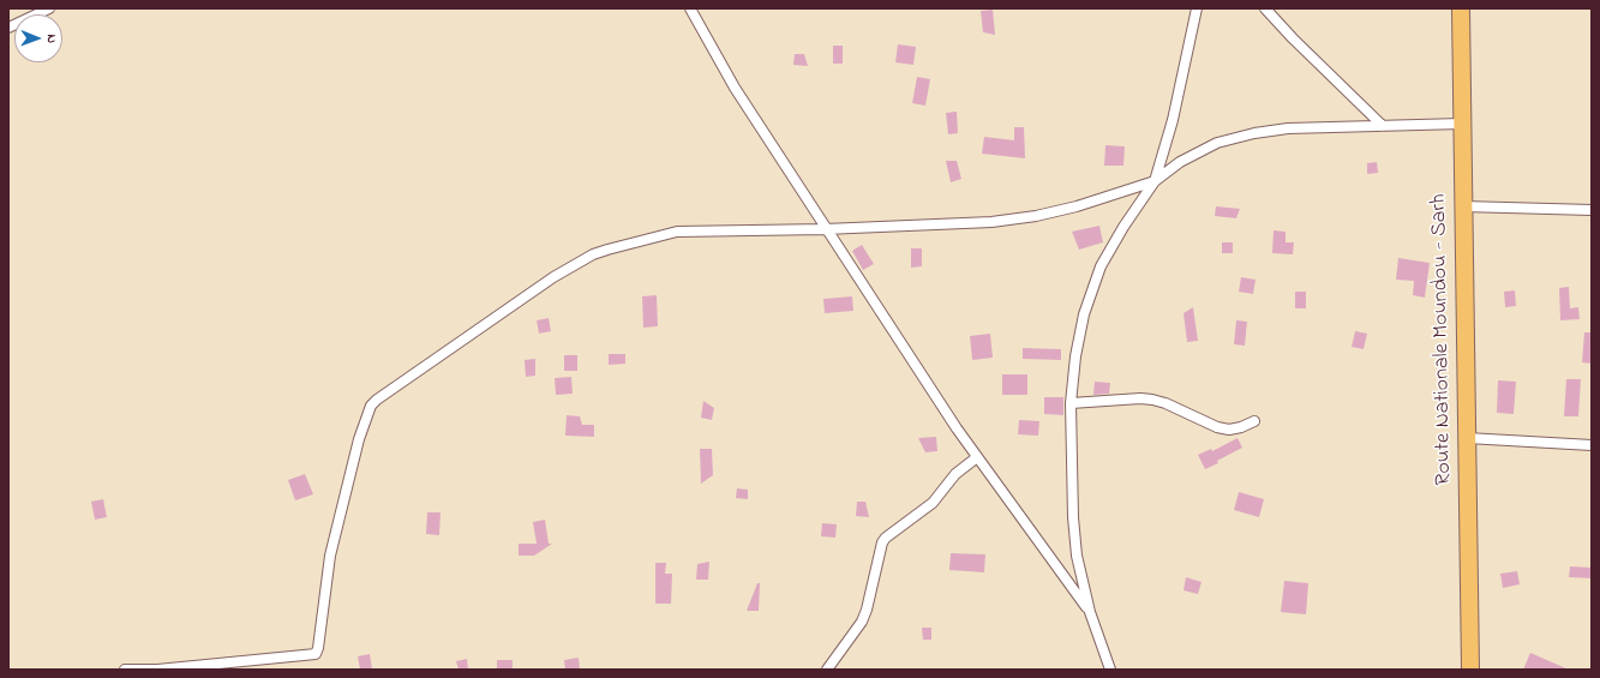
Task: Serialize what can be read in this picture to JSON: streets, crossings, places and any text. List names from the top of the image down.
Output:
{
  "streets": {
    "highway": ["Route Nationale Moundou - Sarh"]
  },
  "north": "right"
}
